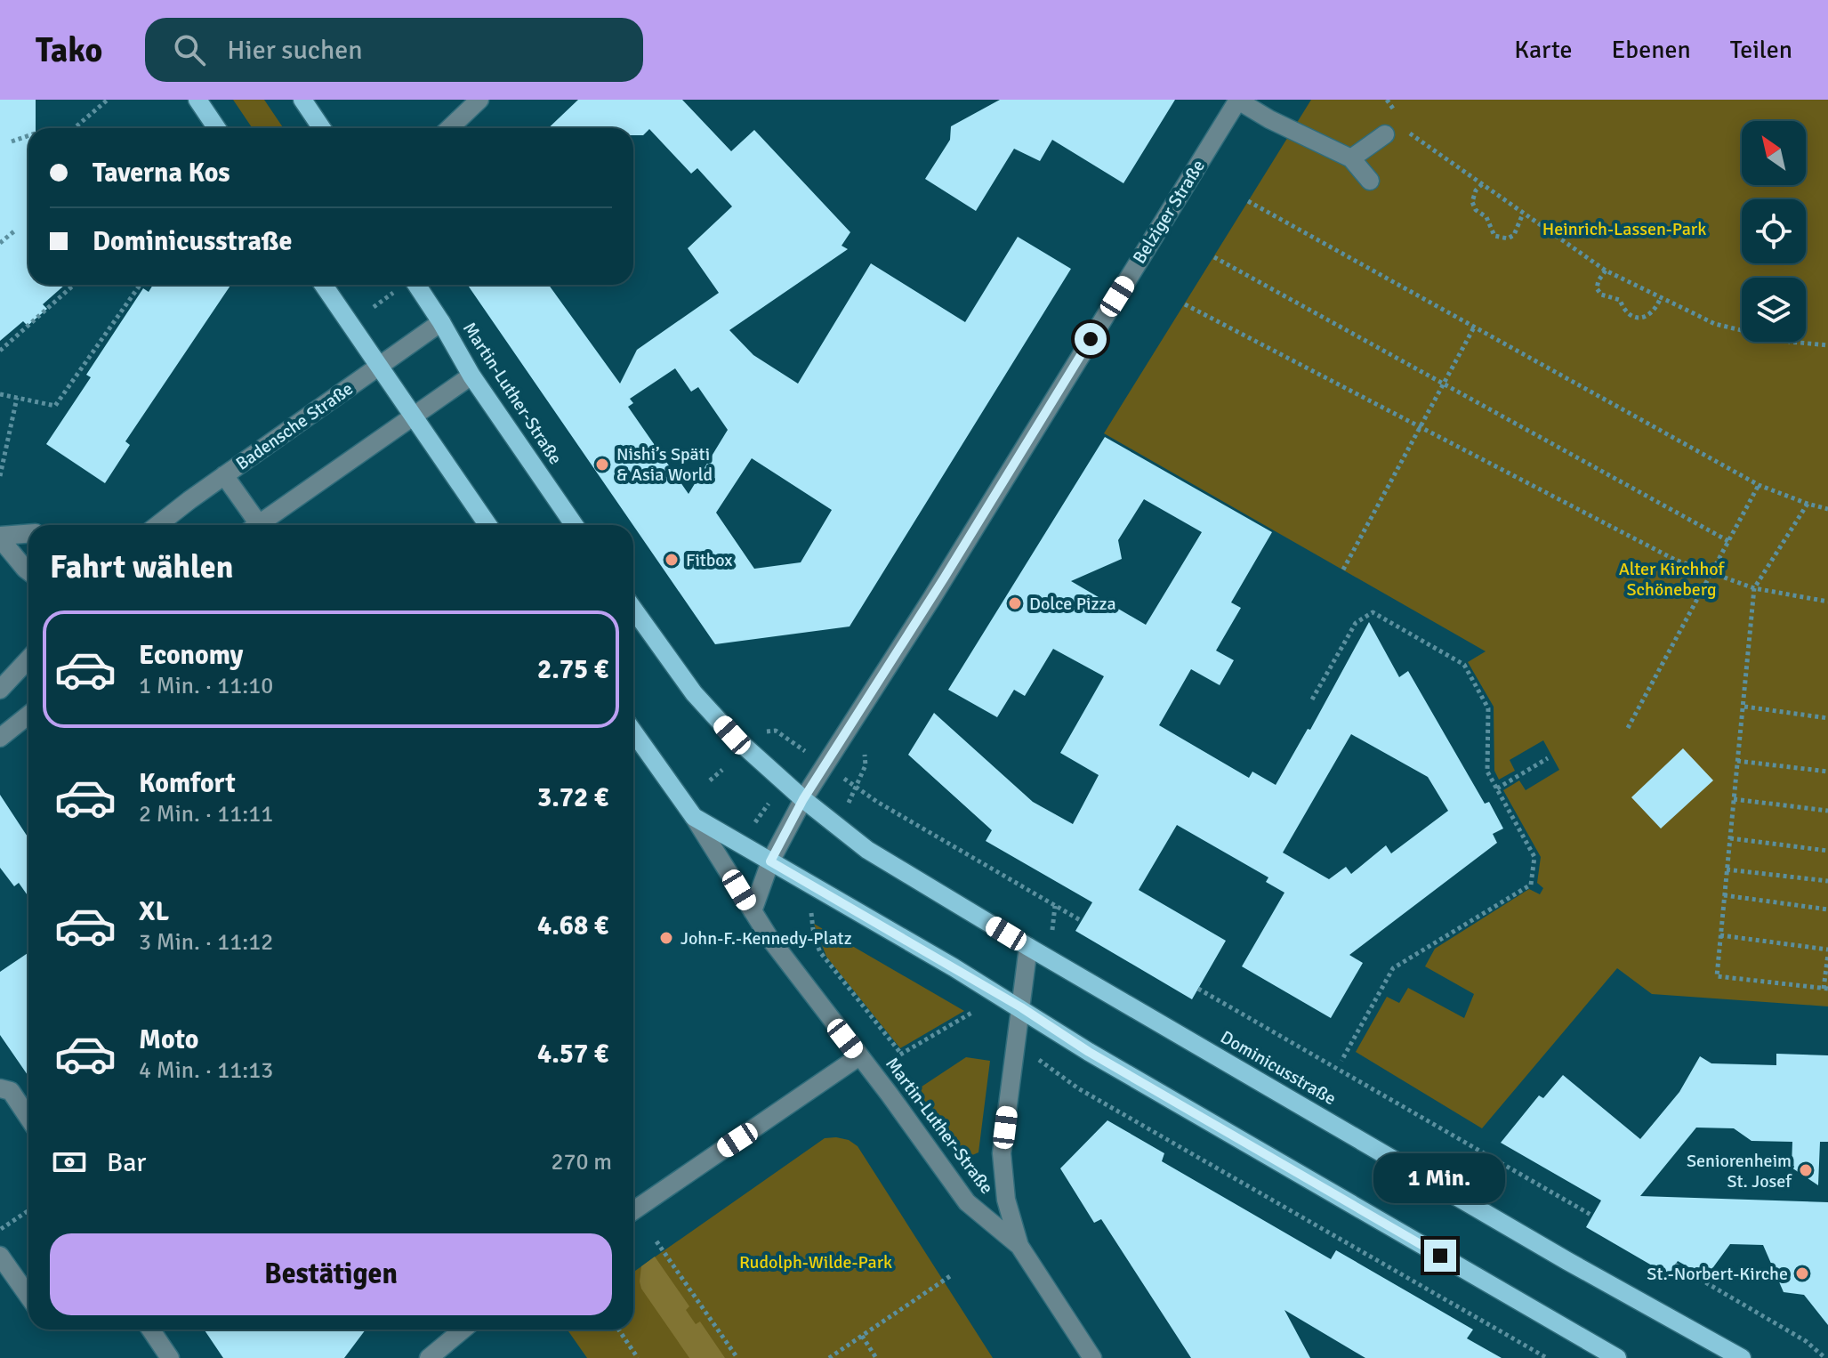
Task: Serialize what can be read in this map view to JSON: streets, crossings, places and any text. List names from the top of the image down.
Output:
{
  "streets": {
    "main road": ["Martin-Luther-Straße", "Dominicusstraße"],
    "street": ["Belziger Straße", "Badensche Straße"]
  },
  "crossings": [
    ["Belziger Straße", "Dominicusstraße"],
    ["Martin-Luther-Straße", "Badensche Straße"],
    ["Martin-Luther-Straße", "Dominicusstraße"]
  ],
  "parks": ["Heinrich-Lassen-Park", "Alter Kirchhof Schöneberg", "Rudolph-Wilde-Park"],
  "places": [
    "Nishi’s Späti & Asia World",
    "Fitbox",
    "Dolce Pizza",
    "John-F.-Kennedy-Platz",
    "Seniorenheim St. Josef",
    "St.-Norbert-Kirche"
  ],
  "north": "top left",
  "page": {
    "header": "Tako",
    "search": "Hier suchen",
    "nav": ["Karte", "Ebenen", "Teilen"],
    "banner": ["Taverna Kos", "Dominicusstraße"],
    "heading": "Fahrt wählen",
    "list": [
      {
        "name": "Economy",
        "note": "1 Min. · 11:10",
        "value": "2.75 €"
      },
      {
        "name": "Komfort",
        "note": "2 Min. · 11:11",
        "value": "3.72 €"
      },
      {
        "name": "XL",
        "note": "3 Min. · 11:12",
        "value": "4.68 €"
      },
      {
        "name": "Moto",
        "note": "4 Min. · 11:13",
        "value": "4.57 €"
      }
    ],
    "pay": ["Bar", "270 m"],
    "bubble": "1 Min.",
    "buttons": "Bestätigen"
  }
}
